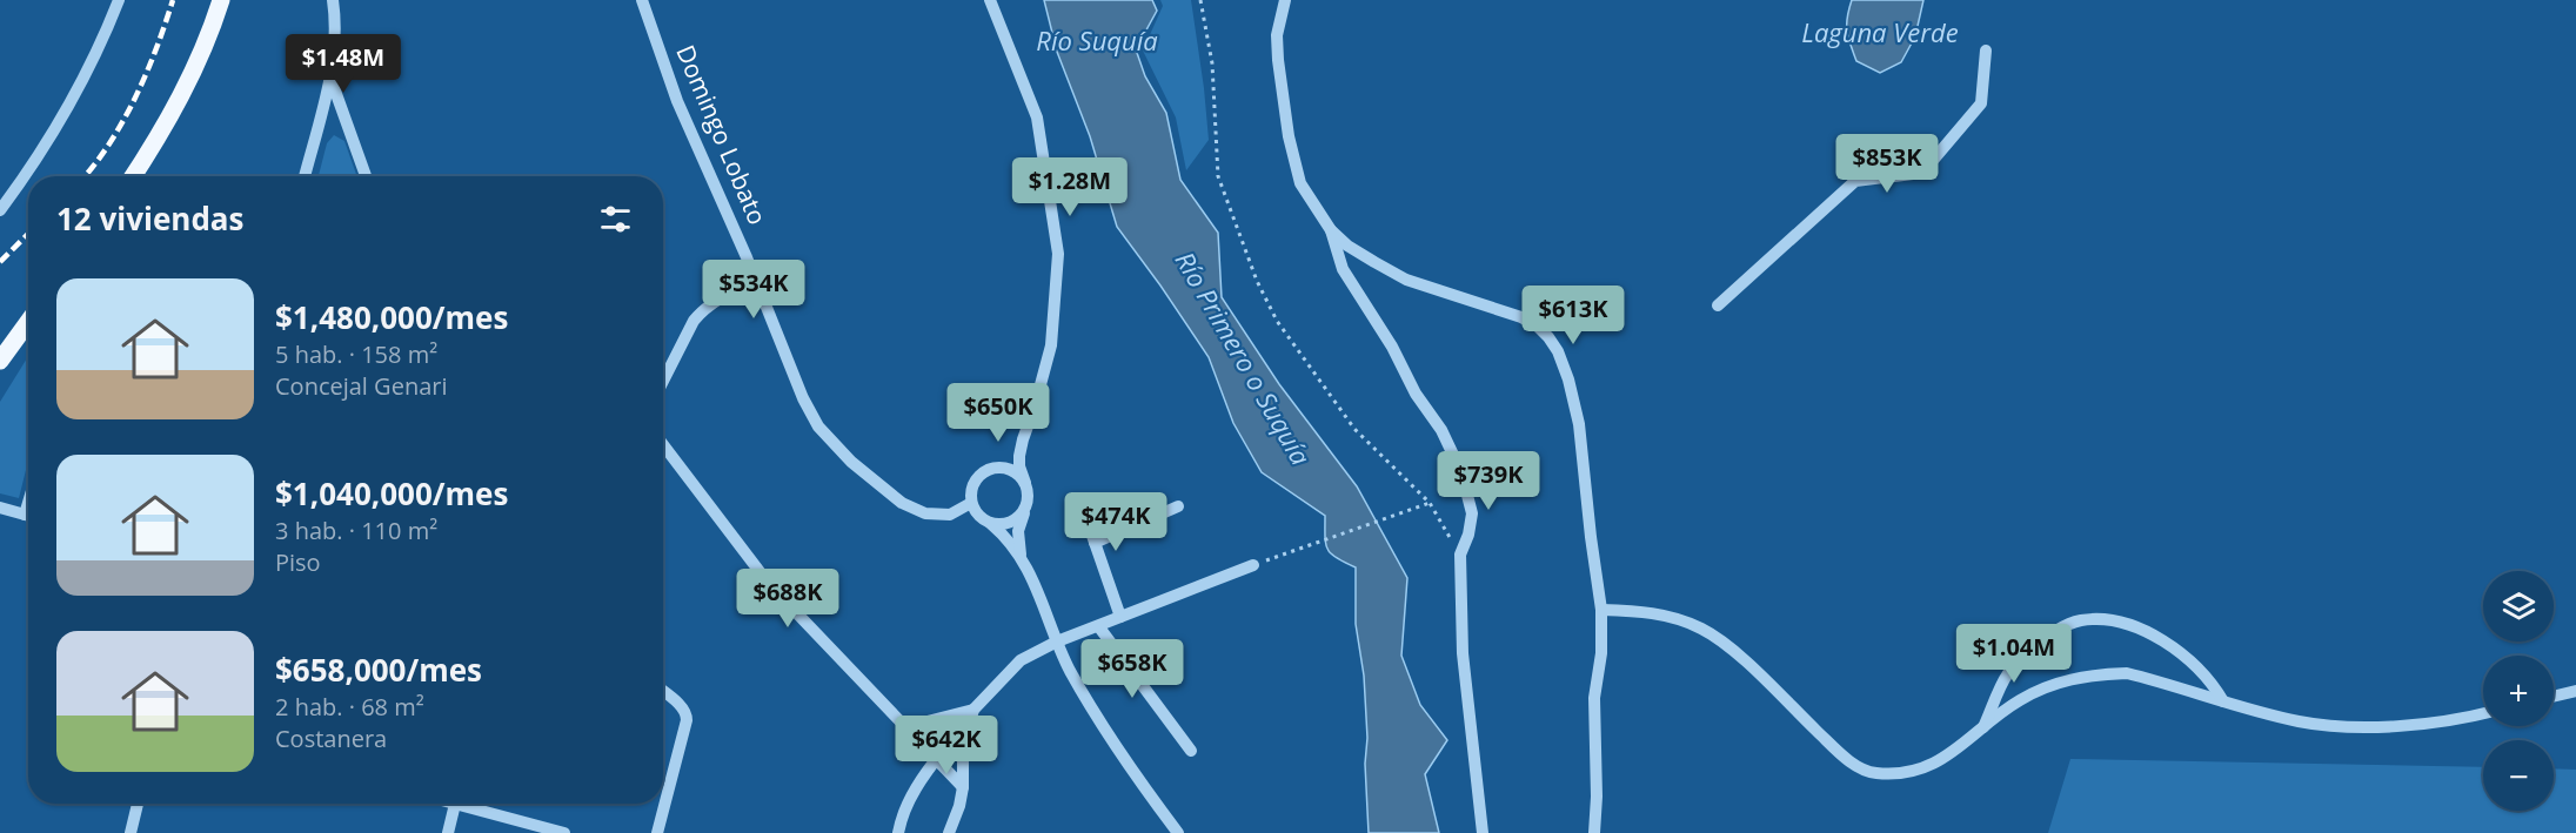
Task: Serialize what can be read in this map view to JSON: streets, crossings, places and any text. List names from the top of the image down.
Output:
{
  "streets": {
    "street": ["Domingo Lobato"]
  },
  "water": ["Laguna Verde", "Río Suquía", "Río Primero o Suquía"],
  "page": {
    "price": [
      "$1.48M",
      "$853K",
      "$1.28M",
      "$534K",
      "$613K",
      "$650K",
      "$739K",
      "$474K",
      "$688K",
      "$1.04M",
      "$658K",
      "$642K"
    ],
    "heading": "12 viviendas",
    "list": [
      {
        "name": "$1,480,000/mes",
        "note": "5 hab. · 158 m² · Concejal Genari"
      },
      {
        "name": "$1,040,000/mes",
        "note": "3 hab. · 110 m² · Piso"
      },
      {
        "name": "$658,000/mes",
        "note": "2 hab. · 68 m² · Costanera"
      }
    ],
    "map_buttons": ["+", "−"]
  }
}
